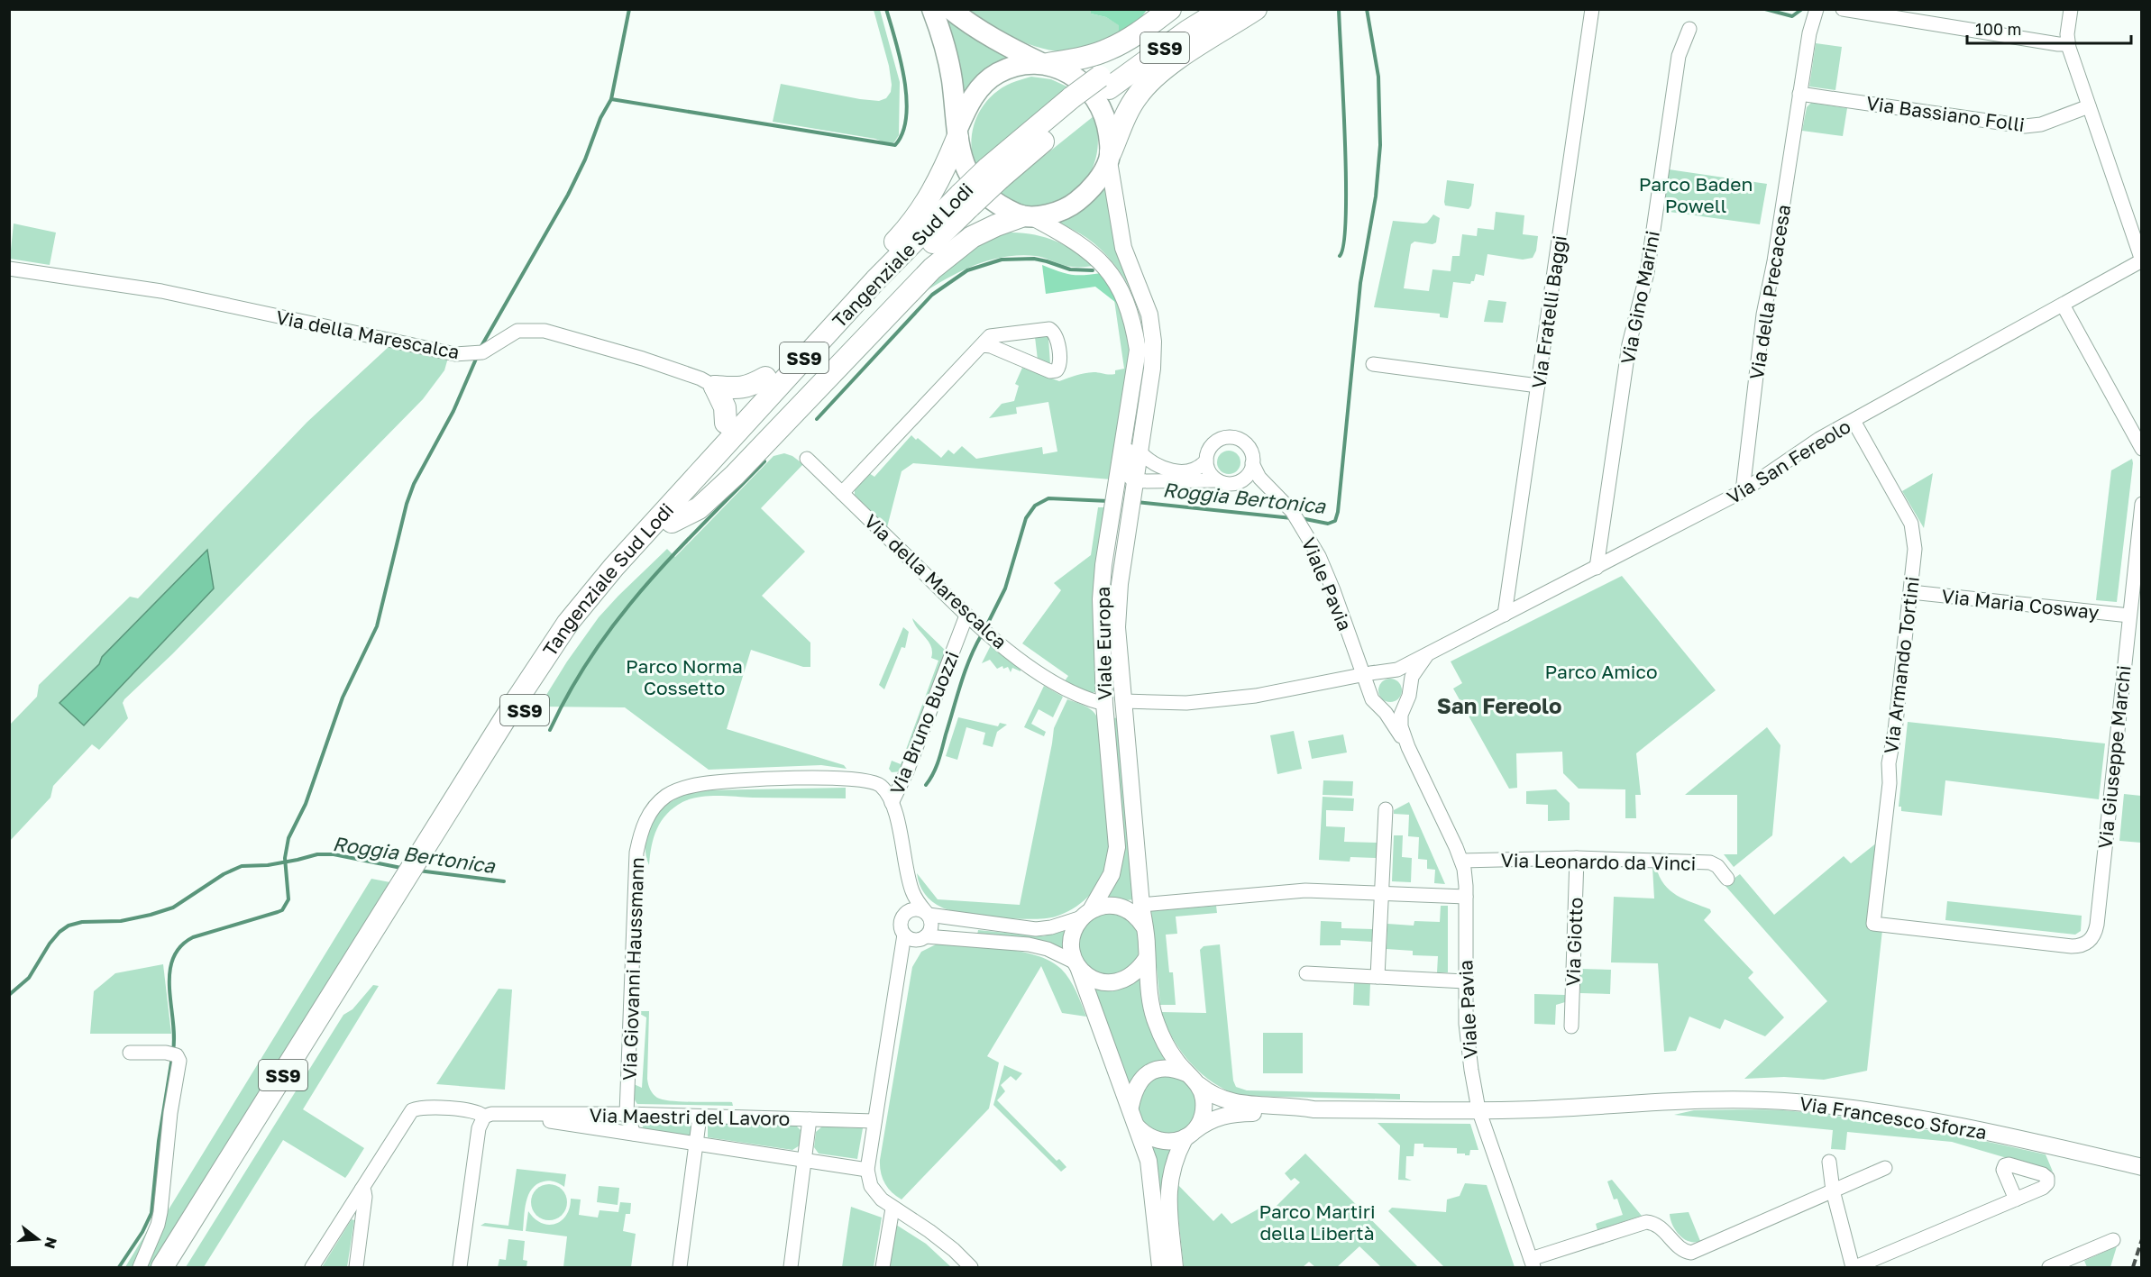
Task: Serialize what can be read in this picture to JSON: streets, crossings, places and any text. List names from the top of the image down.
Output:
{
  "streets": {
    "highway": ["SS9", "Tangenziale Sud Lodi"],
    "street": [
      "Via Bassiano Folli",
      "Via della Precacesa",
      "Via Gino Marini",
      "Via Fratelli Baggi",
      "Via della Marescalca",
      "Via San Fereolo",
      "Viale Pavia",
      "Via Maria Cosway",
      "Viale Europa",
      "Via Armando Tortini",
      "Via Bruno Buozzi",
      "Via Giuseppe Marchi",
      "Via Leonardo da Vinci",
      "Via Giotto",
      "Via Giovanni Haussmann",
      "Via Maestri del Lavoro",
      "Via Francesco Sforza"
    ]
  },
  "crossings": [
    ["SS9", "Tangenziale Sud Lodi"],
    ["Via Bassiano Folli", "Via della Precacesa"],
    ["Via della Precacesa", "Via San Fereolo"],
    ["Via Gino Marini", "Via San Fereolo"],
    ["Via Fratelli Baggi", "Via San Fereolo"],
    ["Via della Marescalca", "Viale Europa"],
    ["Via della Marescalca", "Via Bruno Buozzi"],
    ["Via San Fereolo", "Viale Pavia"],
    ["Via San Fereolo", "Via Armando Tortini"],
    ["Viale Pavia", "Via Leonardo da Vinci"],
    ["Viale Pavia", "Via Francesco Sforza"],
    ["Via Maria Cosway", "Via Armando Tortini"],
    ["Via Maria Cosway", "Via Giuseppe Marchi"],
    ["Via Armando Tortini", "Via Giuseppe Marchi"],
    ["Via Bruno Buozzi", "Via Giovanni Haussmann"],
    ["Via Leonardo da Vinci", "Via Giotto"],
    ["Via Giovanni Haussmann", "Via Maestri del Lavoro"]
  ],
  "districts": ["San Fereolo"],
  "water": ["Roggia Bertonica"],
  "parks": [
    "Parco Baden Powell",
    "Parco Norma Cossetto",
    "Parco Amico",
    "Parco Martiri della Libertà"
  ],
  "scale_bar": "100 m",
  "north": "right"
}
